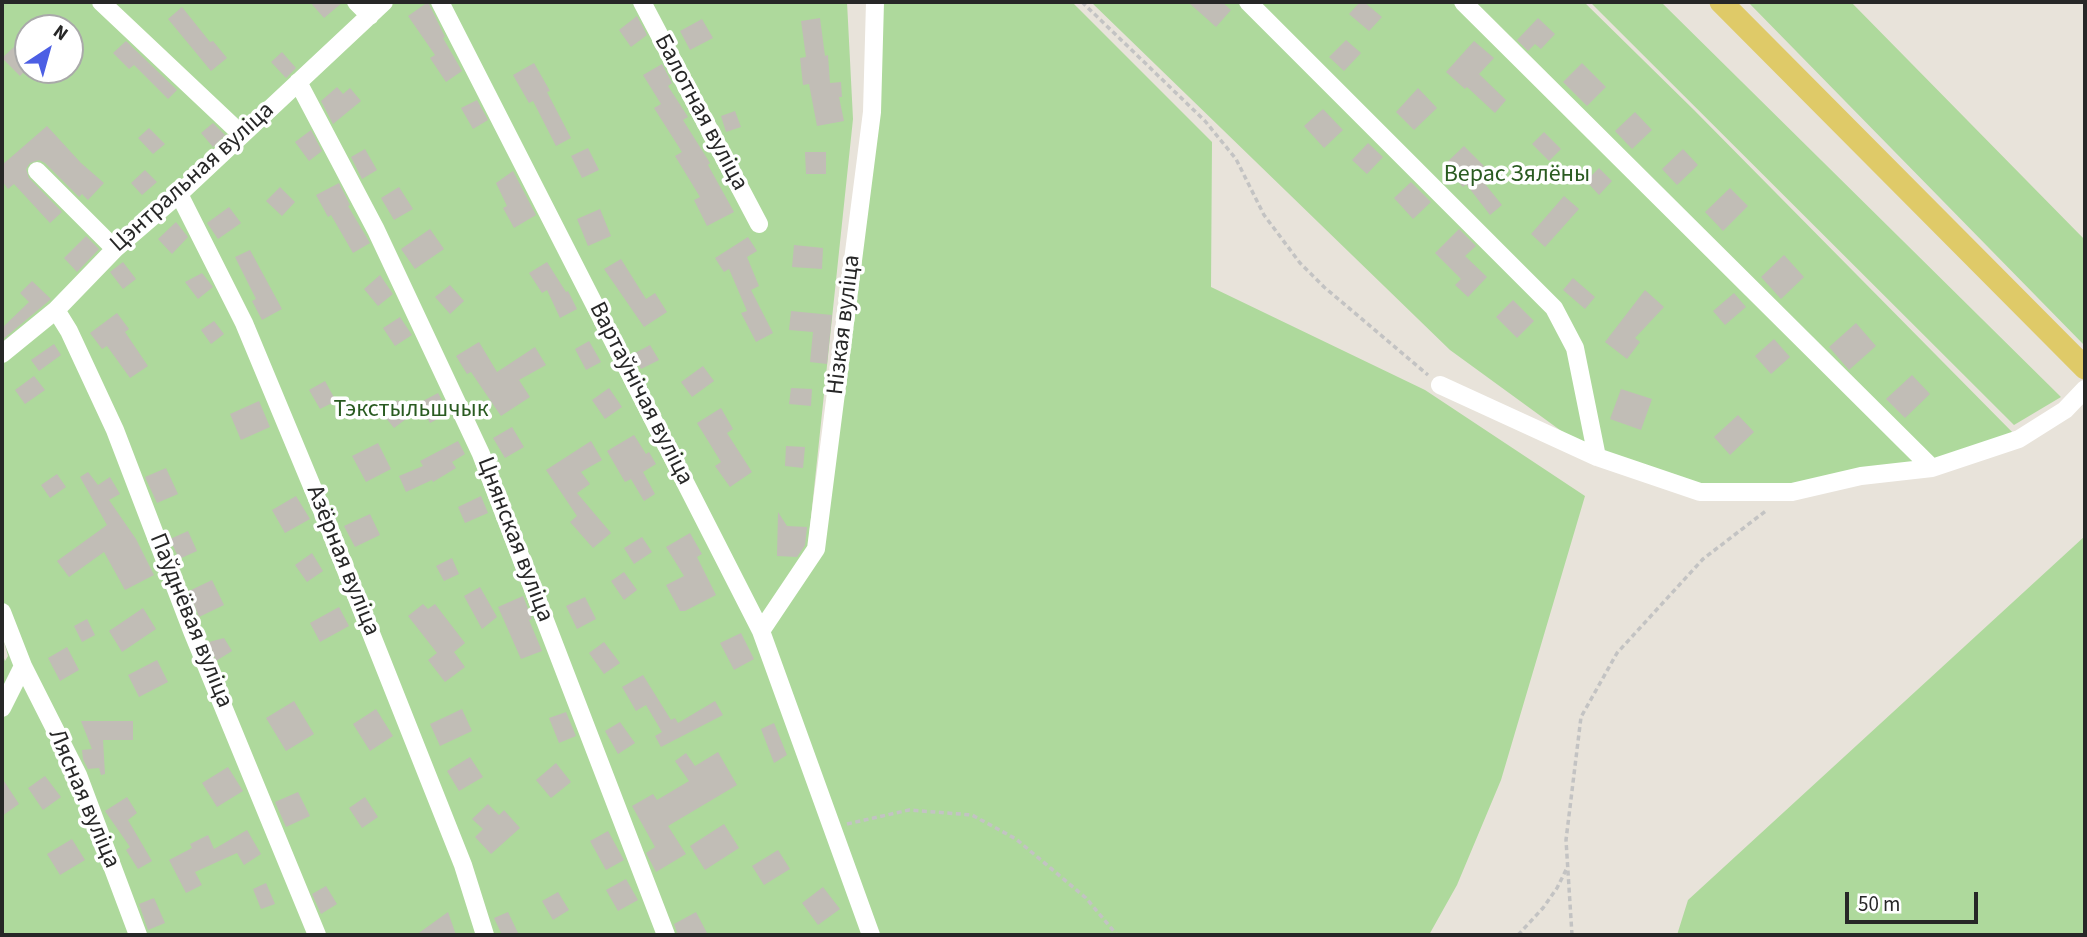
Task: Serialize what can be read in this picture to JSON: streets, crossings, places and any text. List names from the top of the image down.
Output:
{
  "streets": {
    "street": [
      "Балотная вуліца",
      "Цэнтральная вуліца",
      "Нізкая вуліца",
      "Вартаўнічая вуліца",
      "Цнянская вуліца",
      "Азёрная вуліца",
      "Паўднёвая вуліца",
      "Лясная вуліца"
    ]
  },
  "crossings": [
    ["Цэнтральная вуліца", "Цнянская вуліца"],
    ["Цэнтральная вуліца", "Азёрная вуліца"],
    ["Цэнтральная вуліца", "Паўднёвая вуліца"],
    ["Нізкая вуліца", "Вартаўнічая вуліца"]
  ],
  "parks": ["Верас Зялёны", "Тэкстыльшчык"],
  "scale_bar": "50 m",
  "north": "top right"
}
